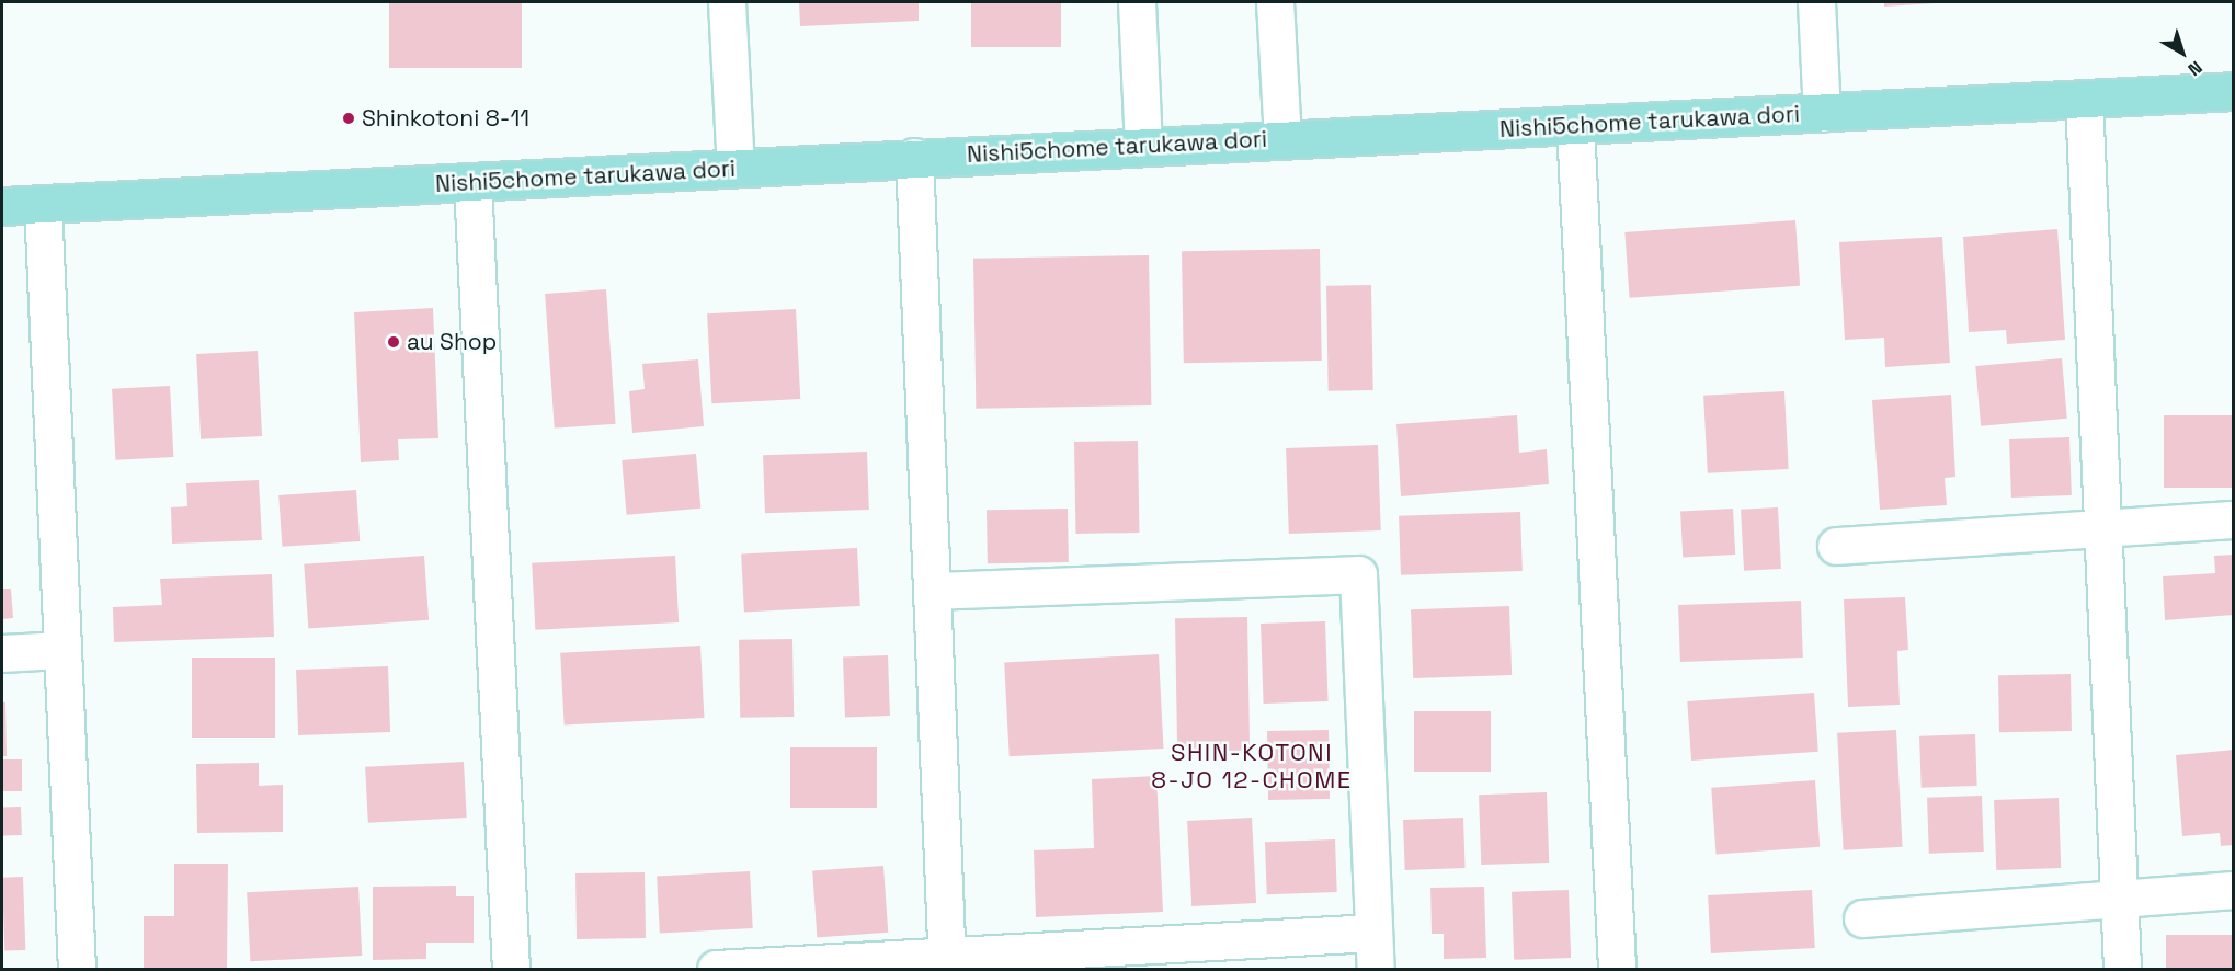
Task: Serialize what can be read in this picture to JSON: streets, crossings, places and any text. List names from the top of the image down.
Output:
{
  "streets": {
    "main road": ["Nishi5chome tarukawa dori"]
  },
  "districts": ["SHIN-KOTONI 8-JO 12-CHOME"],
  "places": ["Shinkotoni 8-11", "au Shop"],
  "north": "bottom right"
}
